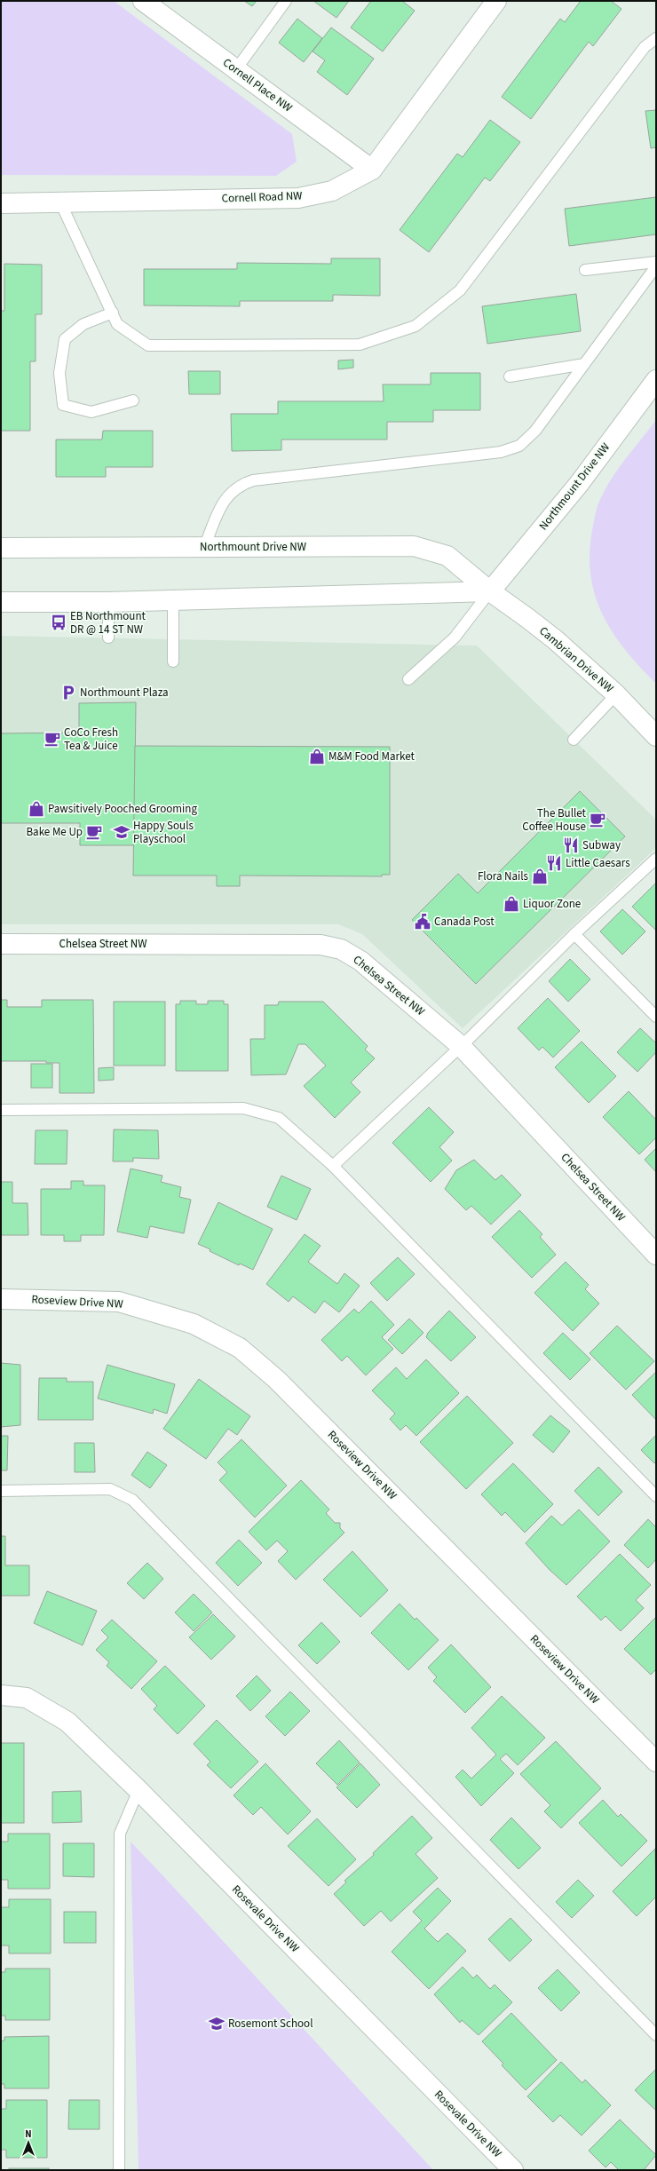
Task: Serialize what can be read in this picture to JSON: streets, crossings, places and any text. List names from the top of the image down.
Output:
{
  "streets": {
    "street": [
      "Cornell Place NW",
      "Cornell Road NW",
      "Northmount Drive NW",
      "Cambrian Drive NW",
      "Chelsea Street NW",
      "Roseview Drive NW",
      "Rosevale Drive NW"
    ]
  },
  "crossings": [
    ["Cornell Place NW", "Cornell Road NW"],
    ["Northmount Drive NW", "Cambrian Drive NW"]
  ],
  "places": {
    "bus stop": ["EB Northmount DR @ 14 ST NW"],
    "parking": ["Northmount Plaza"],
    "cafe": ["CoCo Fresh Tea & Juice", "The Bullet Coffee House", "Bake Me Up"],
    "shop": [
      "M&M Food Market",
      "Pawsitively Pooched Grooming",
      "Flora Nails",
      "Liquor Zone"
    ],
    "school or university": ["Happy Souls Playschool", "Rosemont School"],
    "restaurant": ["Subway", "Little Caesars"],
    "public building": ["Canada Post"]
  },
  "north": "top"
}
